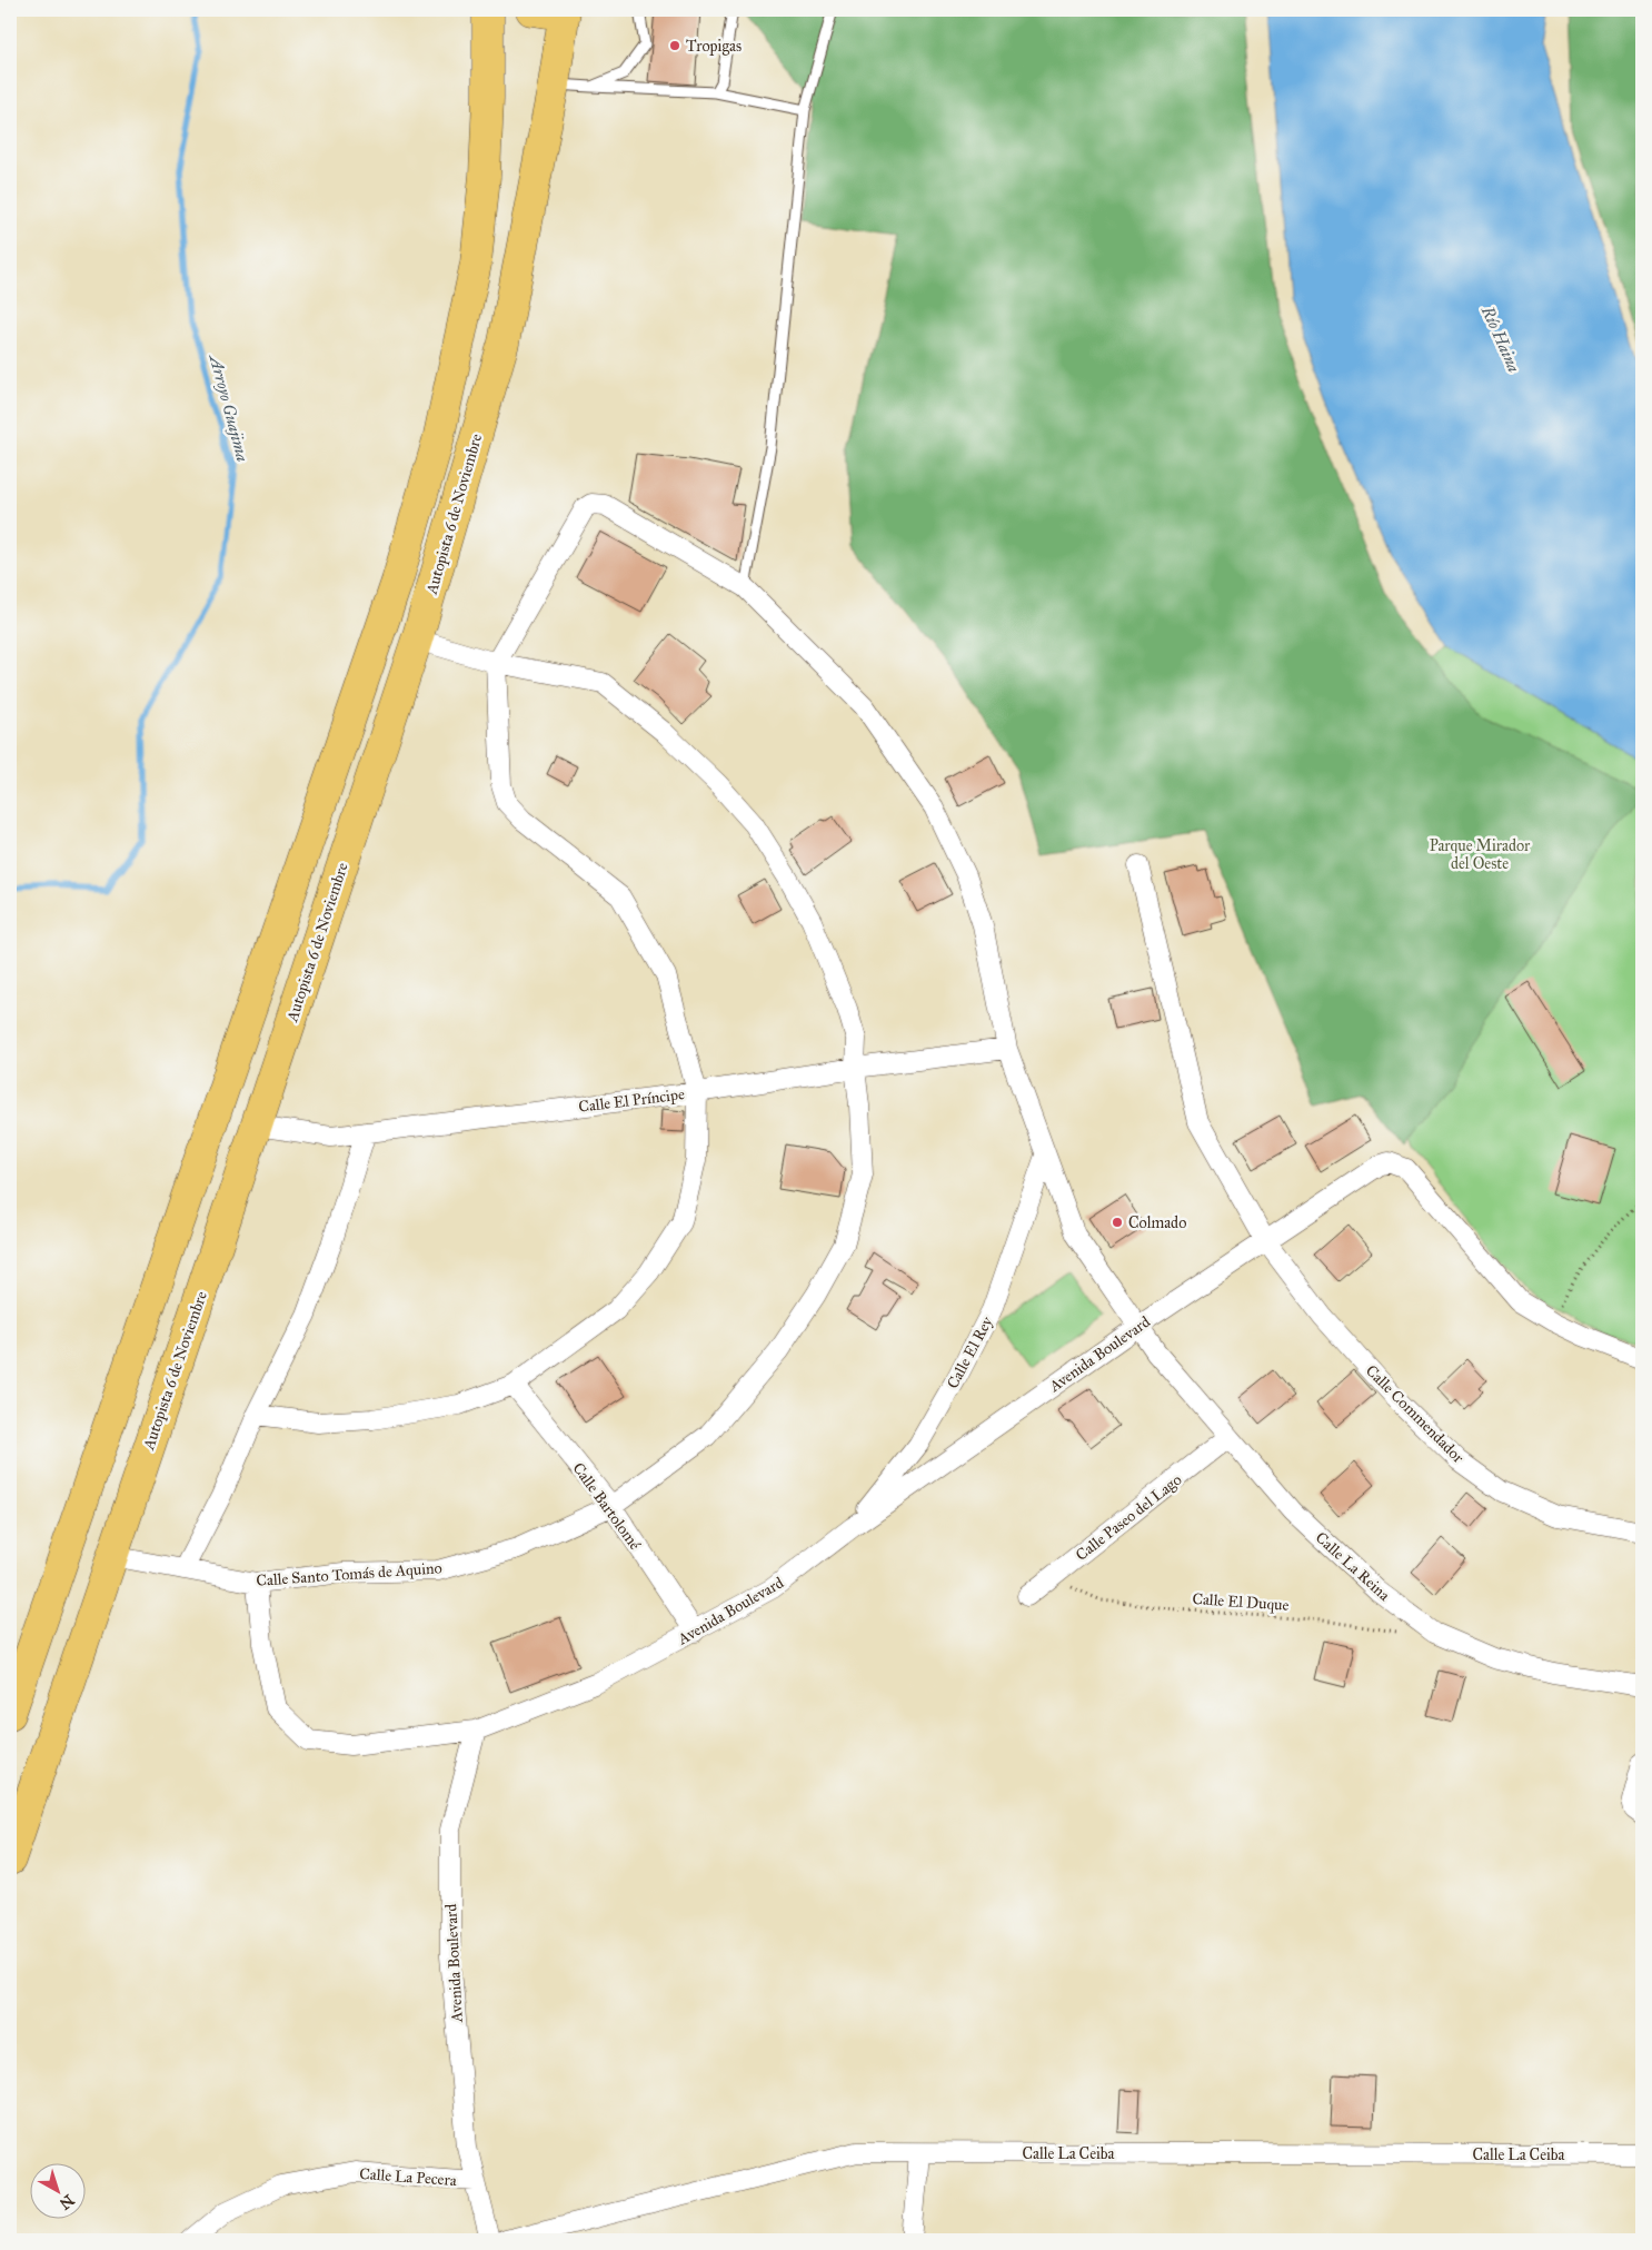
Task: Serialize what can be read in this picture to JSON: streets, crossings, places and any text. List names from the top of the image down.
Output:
{
  "streets": {
    "highway": ["Autopista 6 de Noviembre"],
    "street": [
      "Calle El Príncipe",
      "Calle El Rey",
      "Avenida Boulevard",
      "Calle Commendador",
      "Calle Bartolomé",
      "Calle Paseo del Lago",
      "Calle La Reina",
      "Calle Santo Tomás de Aquino",
      "Calle La Ceiba",
      "Calle La Pecera"
    ],
    "path": ["Calle El Duque"]
  },
  "crossings": [
    ["Autopista 6 de Noviembre", "Calle El Príncipe"],
    ["Autopista 6 de Noviembre", "Calle Santo Tomás de Aquino"],
    ["Calle El Príncipe", "Calle La Reina"],
    ["Calle El Príncipe", "Calle Santo Tomás de Aquino"],
    ["Calle El Rey", "Avenida Boulevard"],
    ["Calle El Rey", "Calle La Reina"],
    ["Avenida Boulevard", "Calle Commendador"],
    ["Avenida Boulevard", "Calle Bartolomé"],
    ["Avenida Boulevard", "Calle La Reina"],
    ["Avenida Boulevard", "Calle La Pecera"],
    ["Calle Bartolomé", "Calle Santo Tomás de Aquino"],
    ["Calle Paseo del Lago", "Calle La Reina"],
    ["Calle Paseo del Lago", "Calle El Duque"],
    ["Calle La Reina", "Calle Santo Tomás de Aquino"],
    ["Calle La Reina", "Calle El Duque"]
  ],
  "water": ["Río Haina", "Arroyo Guajima"],
  "parks": ["Parque Mirador del Oeste"],
  "places": ["Tropigas", "Colmado"],
  "north": "bottom right"
}
